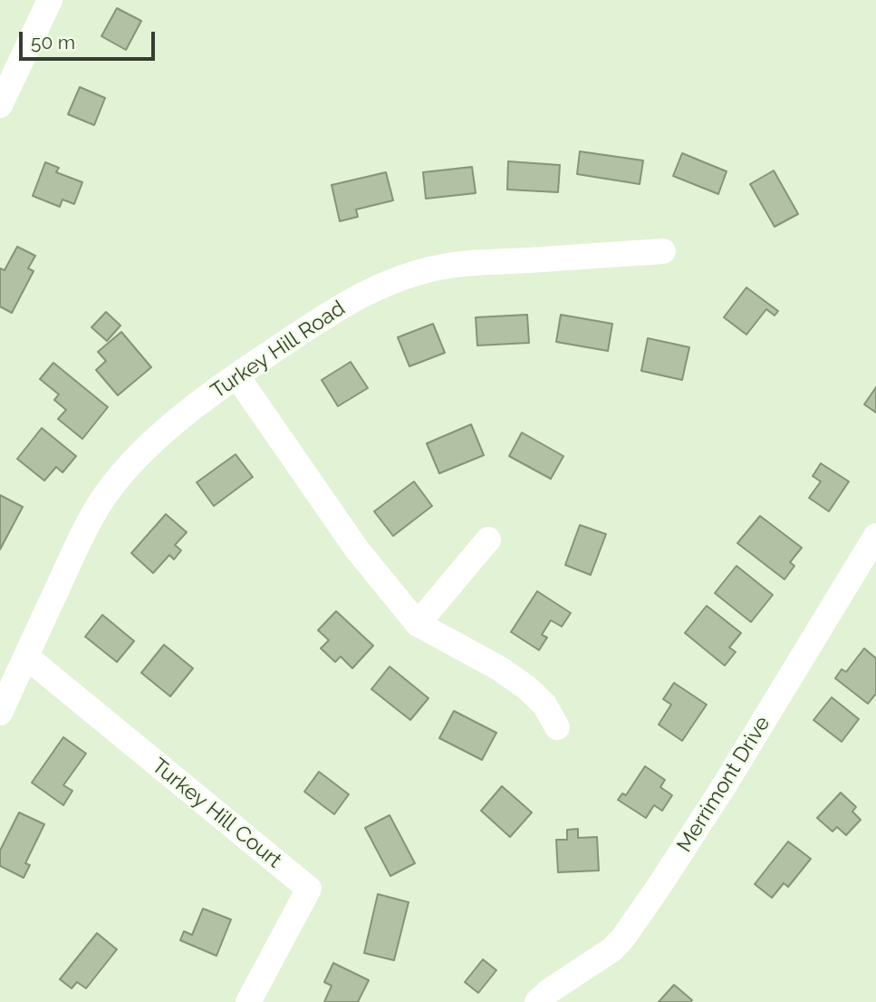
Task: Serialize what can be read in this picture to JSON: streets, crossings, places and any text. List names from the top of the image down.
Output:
{
  "streets": {
    "street": ["Turkey Hill Road", "Merrimont Drive", "Turkey Hill Court"]
  },
  "crossings": [
    ["Turkey Hill Road", "Turkey Hill Court"]
  ],
  "scale_bar": "50 m"
}
